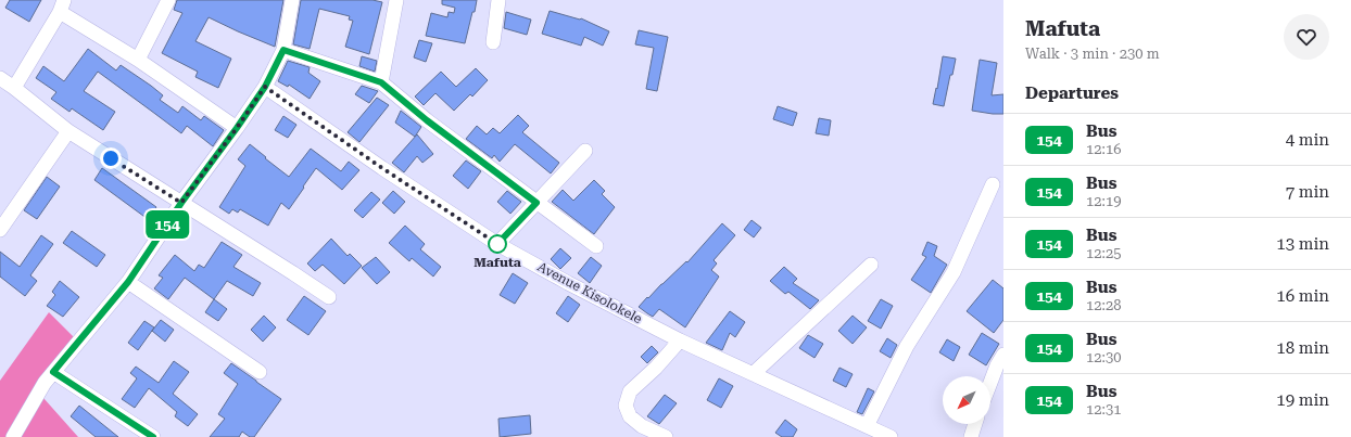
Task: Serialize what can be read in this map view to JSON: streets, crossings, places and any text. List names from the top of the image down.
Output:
{
  "streets": {
    "street": ["Avenue Kisolokele"]
  },
  "places": ["Mafuta"],
  "lines": ["bus line 154"],
  "north": "bottom left",
  "page": {
    "on_map": "154",
    "heading": [
      ["Mafuta", "Walk · 3 min · 230 m"],
      "Departures"
    ],
    "list": [
      {
        "mark": "154",
        "name": "Bus",
        "note": "12:16",
        "value": "4 min"
      },
      {
        "mark": "154",
        "name": "Bus",
        "note": "12:19",
        "value": "7 min"
      },
      {
        "mark": "154",
        "name": "Bus",
        "note": "12:25",
        "value": "13 min"
      },
      {
        "mark": "154",
        "name": "Bus",
        "note": "12:28",
        "value": "16 min"
      },
      {
        "mark": "154",
        "name": "Bus",
        "note": "12:30",
        "value": "18 min"
      },
      {
        "mark": "154",
        "name": "Bus",
        "note": "12:31",
        "value": "19 min"
      }
    ]
  }
}
